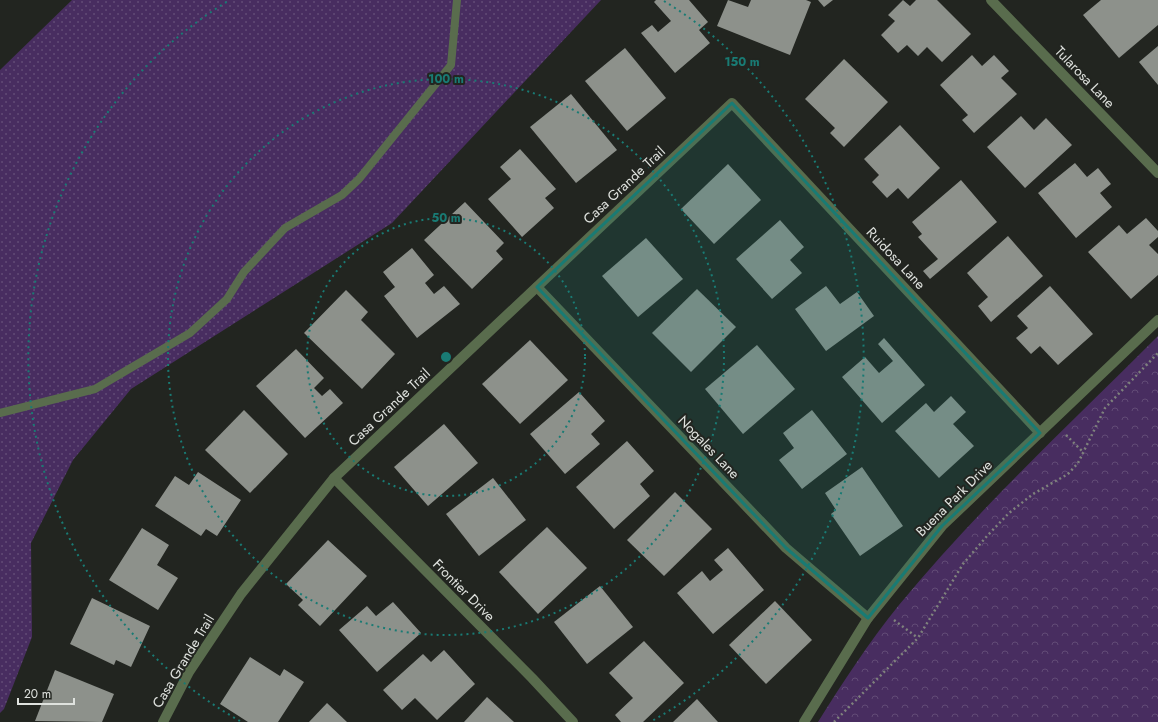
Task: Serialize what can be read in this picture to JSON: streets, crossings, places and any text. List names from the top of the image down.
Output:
{
  "streets": {
    "street": [
      "Tularosa Lane",
      "Casa Grande Trail",
      "Ruidosa Lane",
      "Nogales Lane",
      "Buena Park Drive",
      "Frontier Drive"
    ]
  },
  "crossings": [
    ["Casa Grande Trail", "Ruidosa Lane"],
    ["Casa Grande Trail", "Nogales Lane"],
    ["Casa Grande Trail", "Frontier Drive"],
    ["Ruidosa Lane", "Buena Park Drive"],
    ["Nogales Lane", "Buena Park Drive"]
  ],
  "scale_bar": "20 m",
  "rings": ["150 m", "100 m", "50 m"]
}
